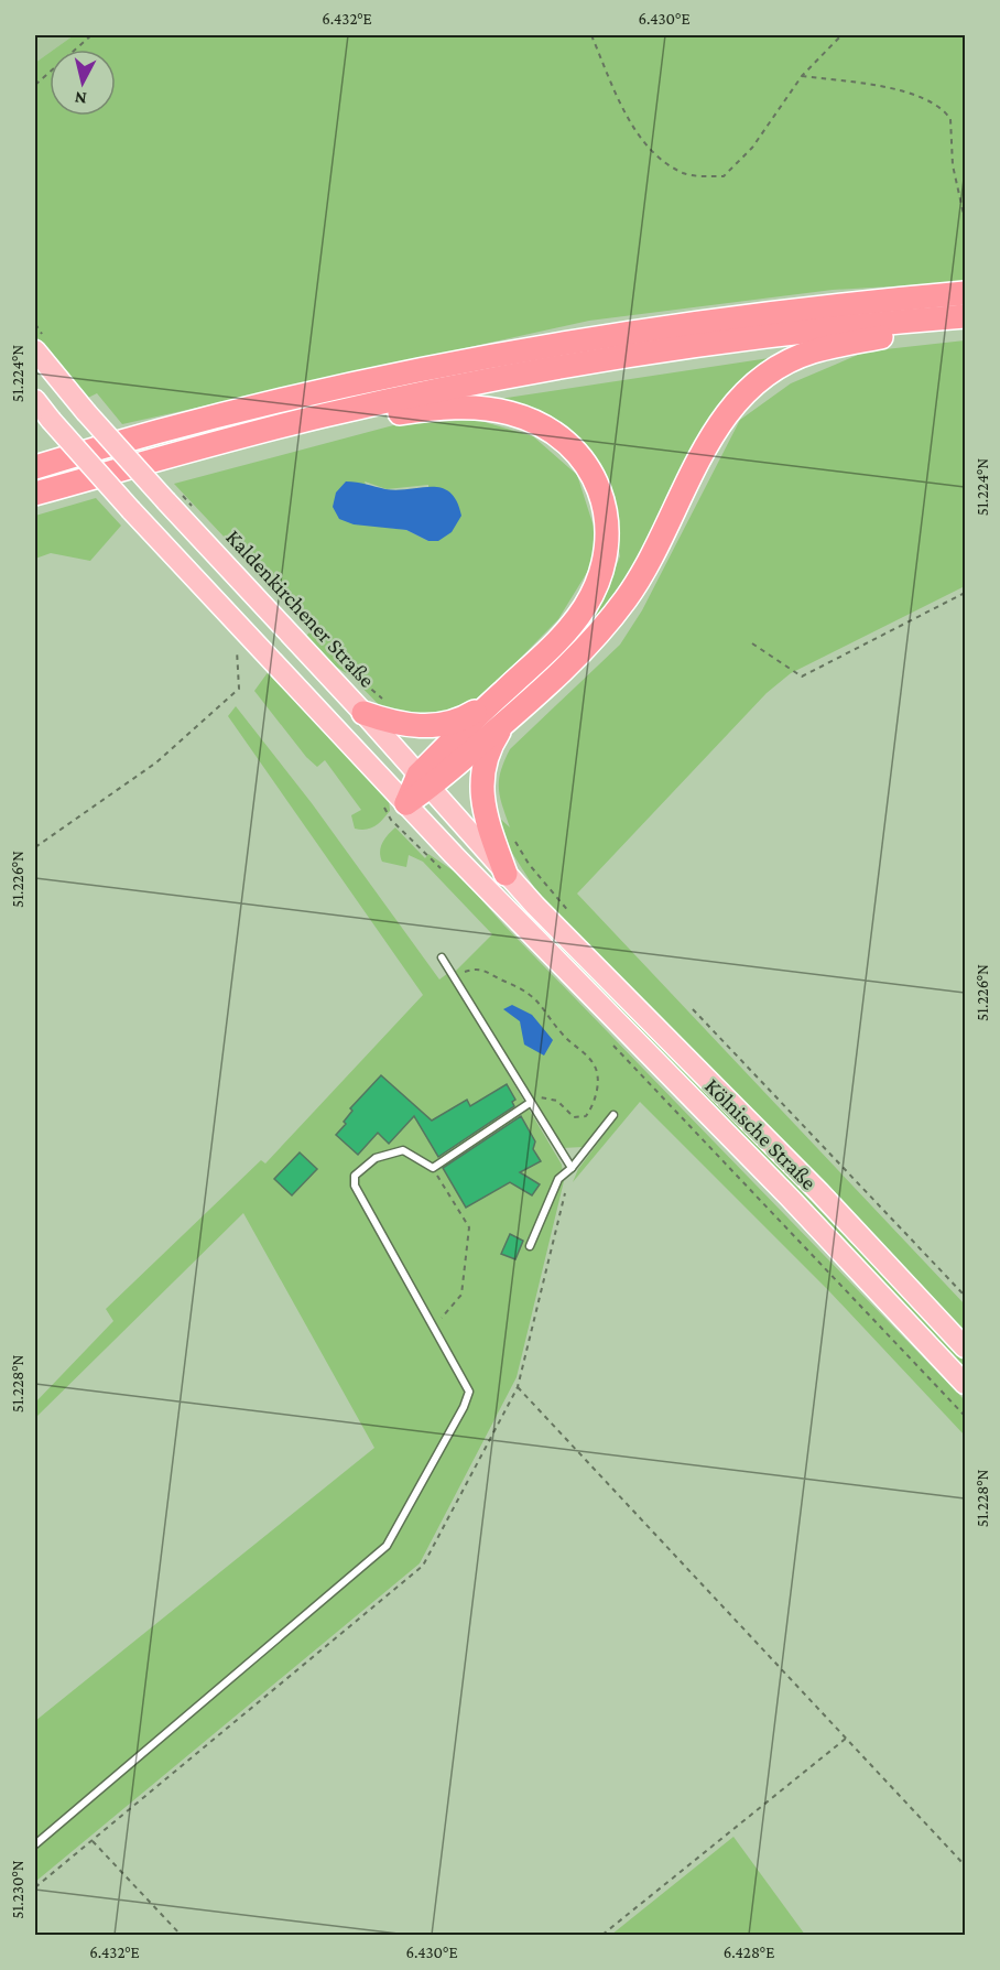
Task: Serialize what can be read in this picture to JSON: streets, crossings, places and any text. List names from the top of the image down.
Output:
{
  "streets": {
    "main road": ["Kaldenkirchener Straße", "Kölnische Straße"]
  },
  "crossings": [
    ["Kaldenkirchener Straße", "Kölnische Straße"]
  ],
  "north": "bottom",
  "coordinates": [
    "6.432°E",
    "6.430°E",
    "51.224°N",
    "51.226°N",
    "51.228°N",
    "51.230°N",
    "6.428°E"
  ]
}
